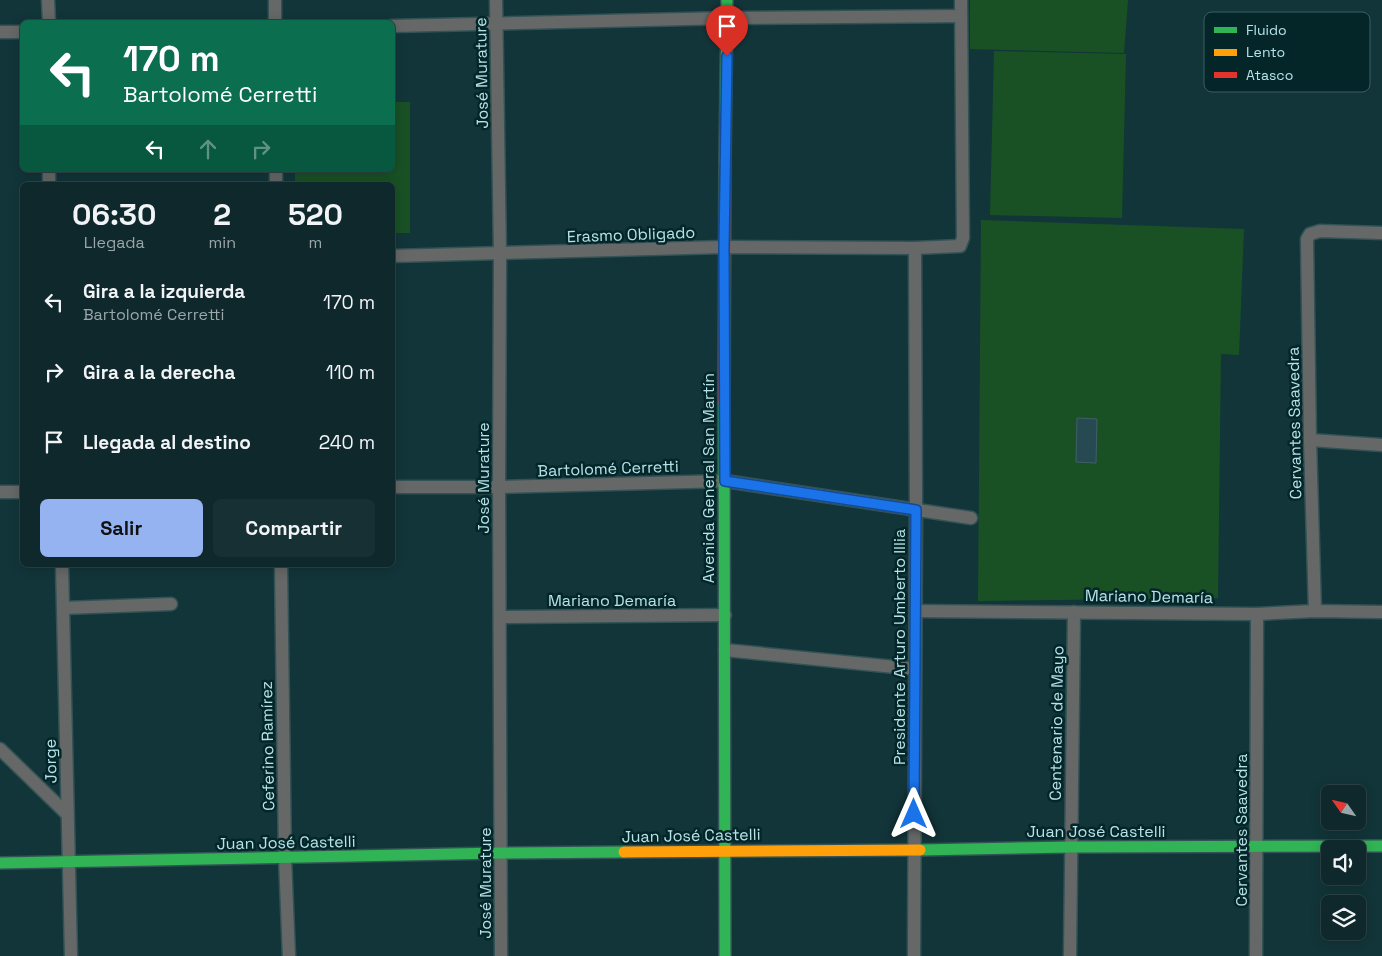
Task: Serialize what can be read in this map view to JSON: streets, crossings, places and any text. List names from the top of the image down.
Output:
{
  "streets": {
    "street": [
      "José Murature",
      "Erasmo Obligado",
      "Cervantes Saavedra",
      "Bartolomé Cerretti",
      "Avenida General San Martín",
      "Mariano Demaría",
      "Presidente Arturo Umberto Illia",
      "Centenario de Mayo",
      "Ceferino Ramírez",
      "Jorge",
      "Juan José Castelli"
    ]
  },
  "crossings": [
    ["José Murature", "Erasmo Obligado"],
    ["José Murature", "Bartolomé Cerretti"],
    ["José Murature", "Mariano Demaría"],
    ["José Murature", "Juan José Castelli"],
    ["Erasmo Obligado", "Avenida General San Martín"],
    ["Erasmo Obligado", "Presidente Arturo Umberto Illia"],
    ["Cervantes Saavedra", "Mariano Demaría"],
    ["Cervantes Saavedra", "Juan José Castelli"],
    ["Bartolomé Cerretti", "Avenida General San Martín"],
    ["Bartolomé Cerretti", "Presidente Arturo Umberto Illia"],
    ["Avenida General San Martín", "Mariano Demaría"],
    ["Avenida General San Martín", "Juan José Castelli"],
    ["Mariano Demaría", "Presidente Arturo Umberto Illia"],
    ["Mariano Demaría", "Centenario de Mayo"],
    ["Presidente Arturo Umberto Illia", "Juan José Castelli"],
    ["Centenario de Mayo", "Juan José Castelli"],
    ["Ceferino Ramírez", "Juan José Castelli"],
    ["Jorge", "Juan José Castelli"]
  ],
  "legend": ["Fluido", "Lento", "Atasco"],
  "north": "top left",
  "page": {
    "turn": ["170 m", "Bartolomé Cerretti"],
    "eta": [
      "06:30",
      "Llegada",
      "2",
      "min",
      "520",
      "m"
    ],
    "list": [
      {
        "name": "Gira a la izquierda",
        "note": "Bartolomé Cerretti",
        "value": "170 m"
      },
      {
        "name": "Gira a la derecha",
        "value": "110 m"
      },
      {
        "name": "Llegada al destino",
        "value": "240 m"
      }
    ],
    "buttons": ["Salir", "Compartir"]
  }
}
